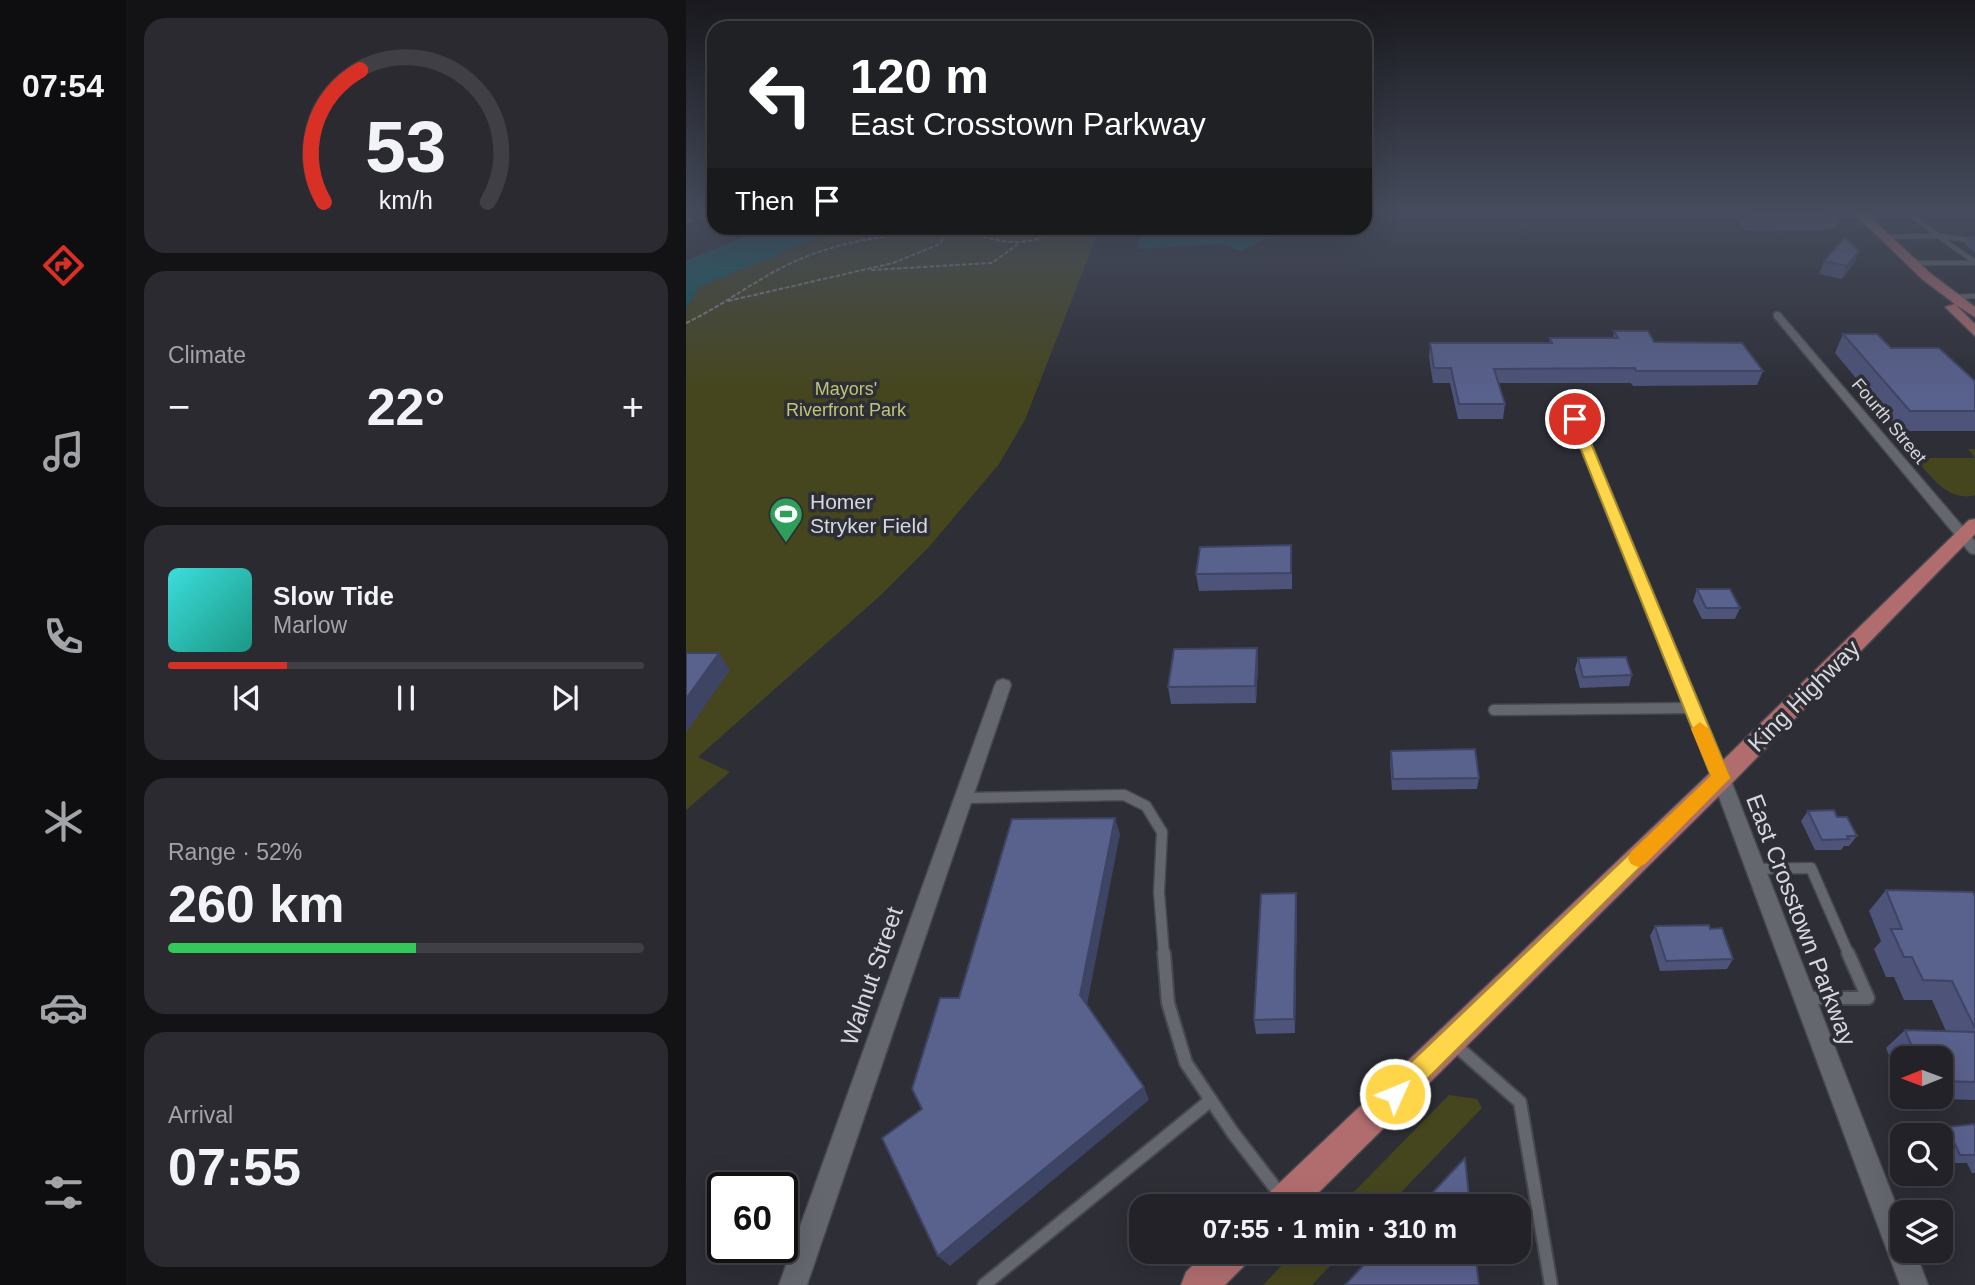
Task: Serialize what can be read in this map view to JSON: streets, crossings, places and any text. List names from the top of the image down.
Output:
{
  "streets": {
    "main road": ["King Highway"],
    "street": ["Fourth Street", "East Crosstown Parkway", "Walnut Street"]
  },
  "crossings": [
    ["Fourth Street", "King Highway"],
    ["King Highway", "East Crosstown Parkway"]
  ],
  "parks": ["Mayors' Riverfront Park"],
  "places": {
    "sports": ["Homer Stryker Field"]
  },
  "north": "left",
  "page": {
    "tabs": "07:54",
    "turn": ["120 m", "East Crosstown Parkway"],
    "then": "Then",
    "tile": [
      "Climate",
      ["Range · 52%", "260 km"],
      ["Arrival", "07:55"]
    ],
    "heat": ["−", "22°", "+"],
    "song": ["Slow Tide", "Marlow"],
    "limit": "60",
    "trip": "07:55 · 1 min · 310 m",
    "gauge": ["53", "km/h"]
  }
}
